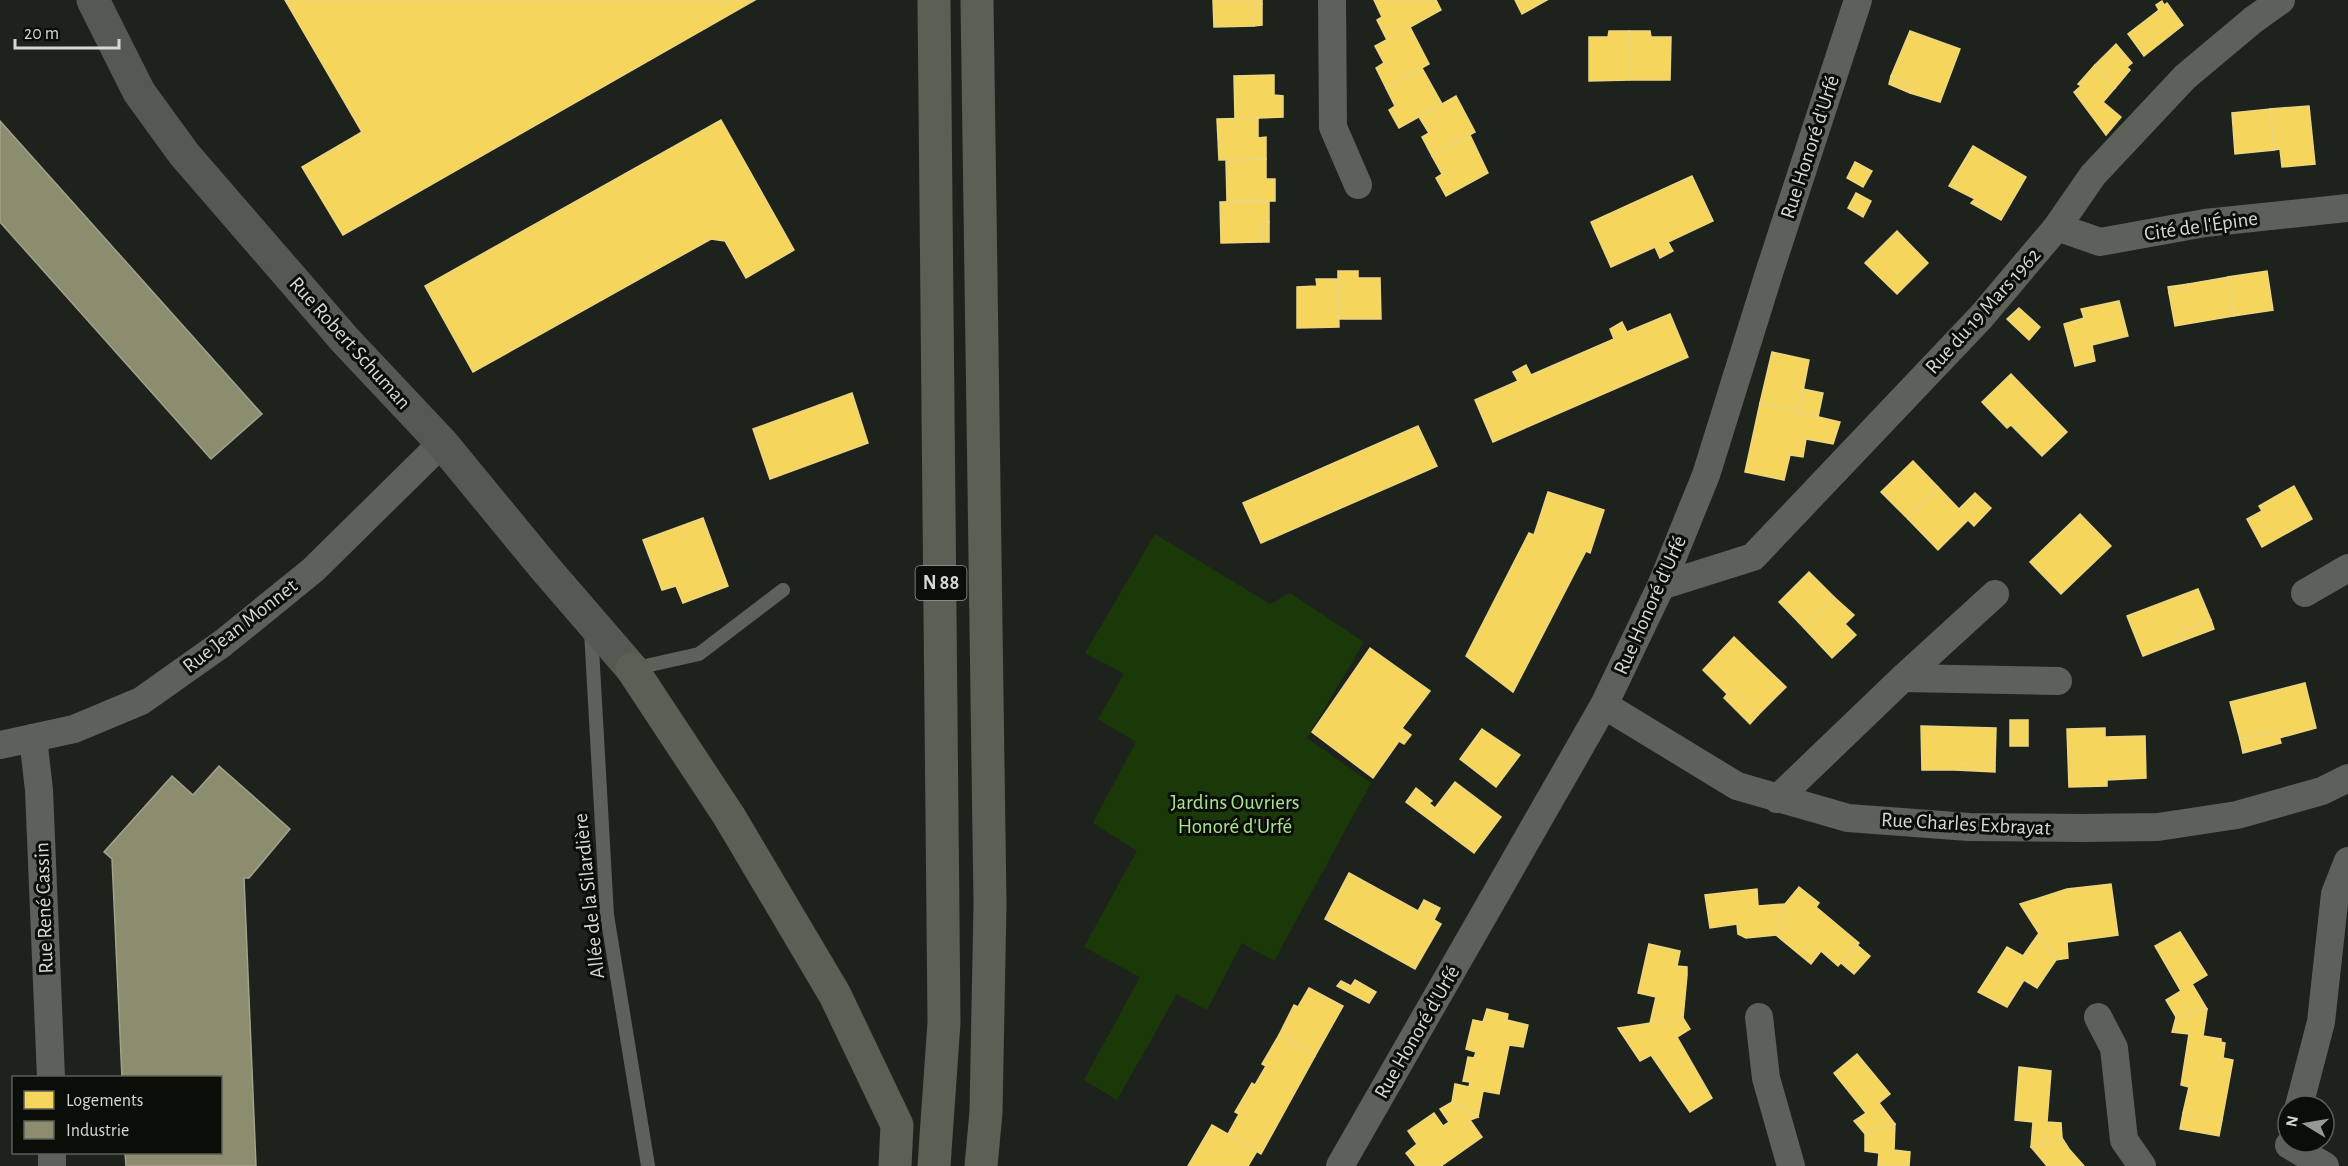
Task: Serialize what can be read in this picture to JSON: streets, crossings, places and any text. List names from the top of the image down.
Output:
{
  "streets": {
    "highway": ["N 88"],
    "main road": ["Rue Robert Schuman"],
    "street": [
      "Rue Honoré d'Urfé",
      "Cité de l'Épine",
      "Rue du 19 Mars 1962",
      "Rue Jean Monnet",
      "Rue Charles Exbrayat",
      "Rue René Cassin"
    ],
    "lane": ["Allée de la Silardière"]
  },
  "crossings": [
    ["Rue Honoré d'Urfé", "Rue du 19 Mars 1962"],
    ["Rue Honoré d'Urfé", "Rue Charles Exbrayat"],
    ["Cité de l'Épine", "Rue du 19 Mars 1962"],
    ["Rue Robert Schuman", "Rue Jean Monnet"],
    ["Rue Robert Schuman", "Allée de la Silardière"],
    ["Rue Jean Monnet", "Rue René Cassin"]
  ],
  "parks": ["Jardins Ouvriers Honoré d'Urfé"],
  "legend": ["Logements", "Industrie"],
  "scale_bar": "20 m",
  "north": "left"
}
